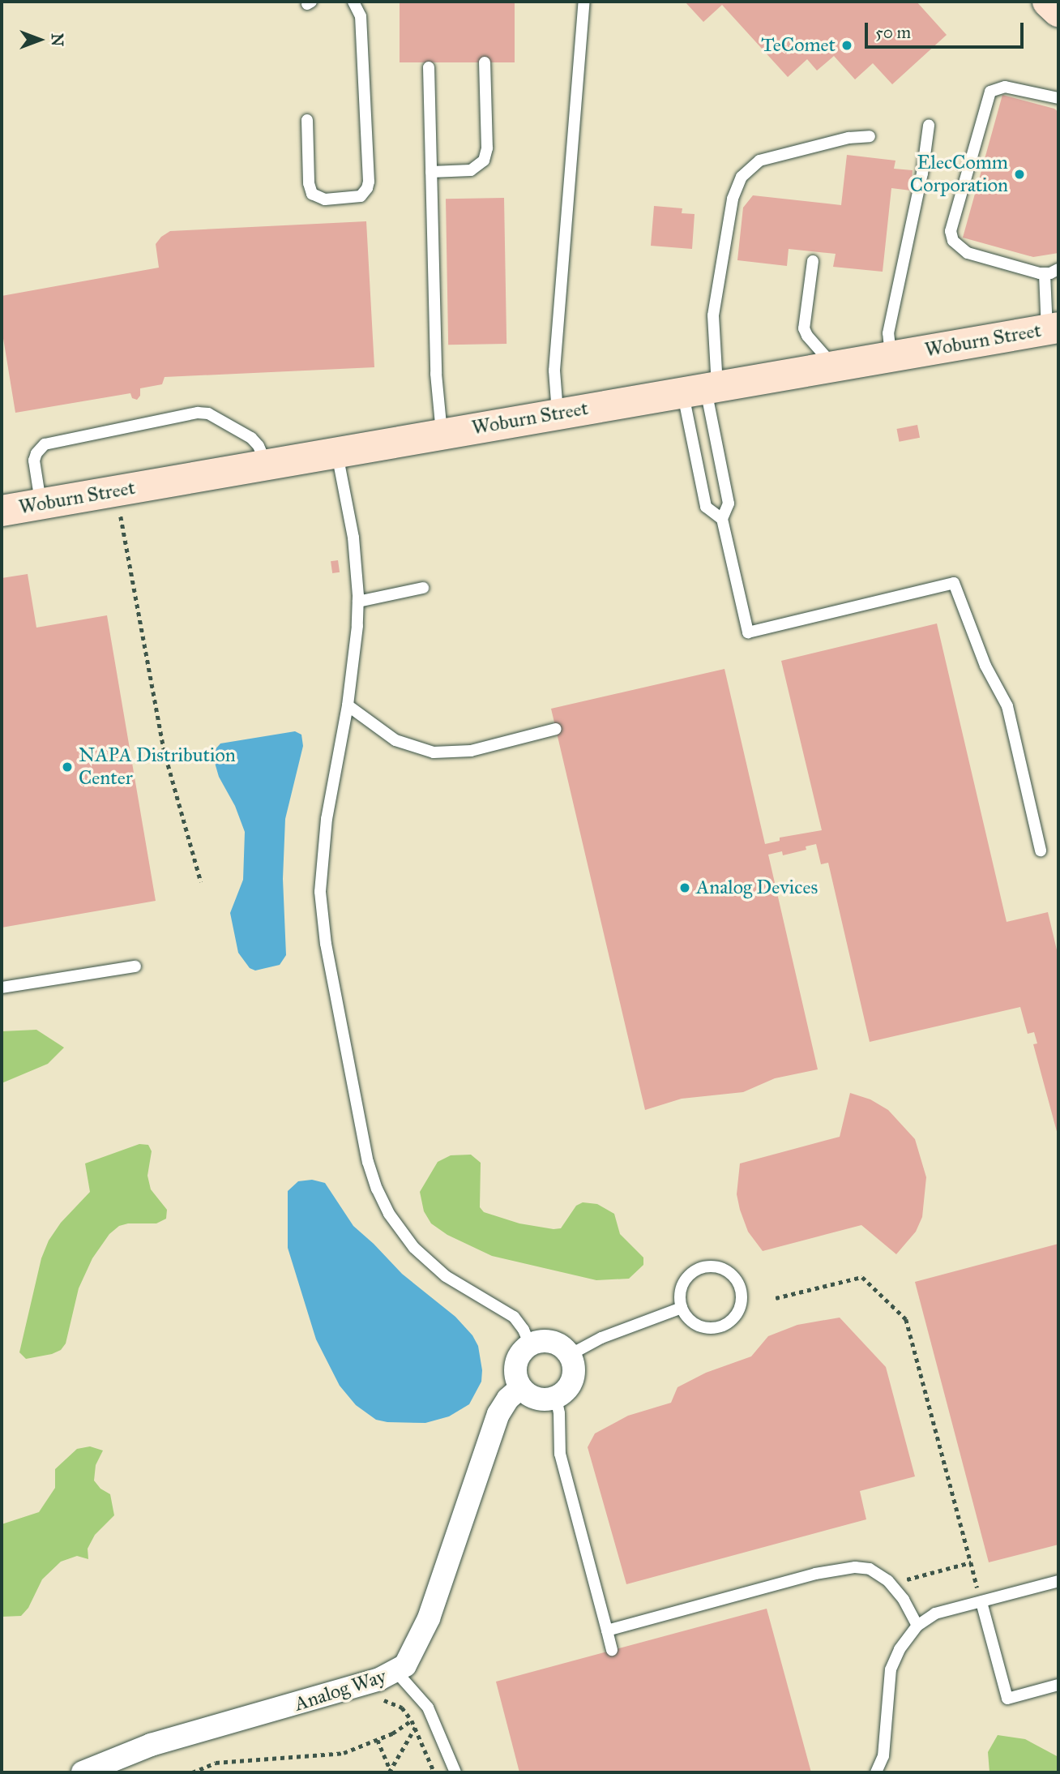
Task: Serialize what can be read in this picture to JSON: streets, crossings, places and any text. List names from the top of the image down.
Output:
{
  "streets": {
    "street": ["Woburn Street", "Analog Way"]
  },
  "places": [
    "TeComet",
    "ElecComm Corporation",
    "NAPA Distribution Center",
    "Analog Devices"
  ],
  "scale_bar": "50 m",
  "north": "right"
}
